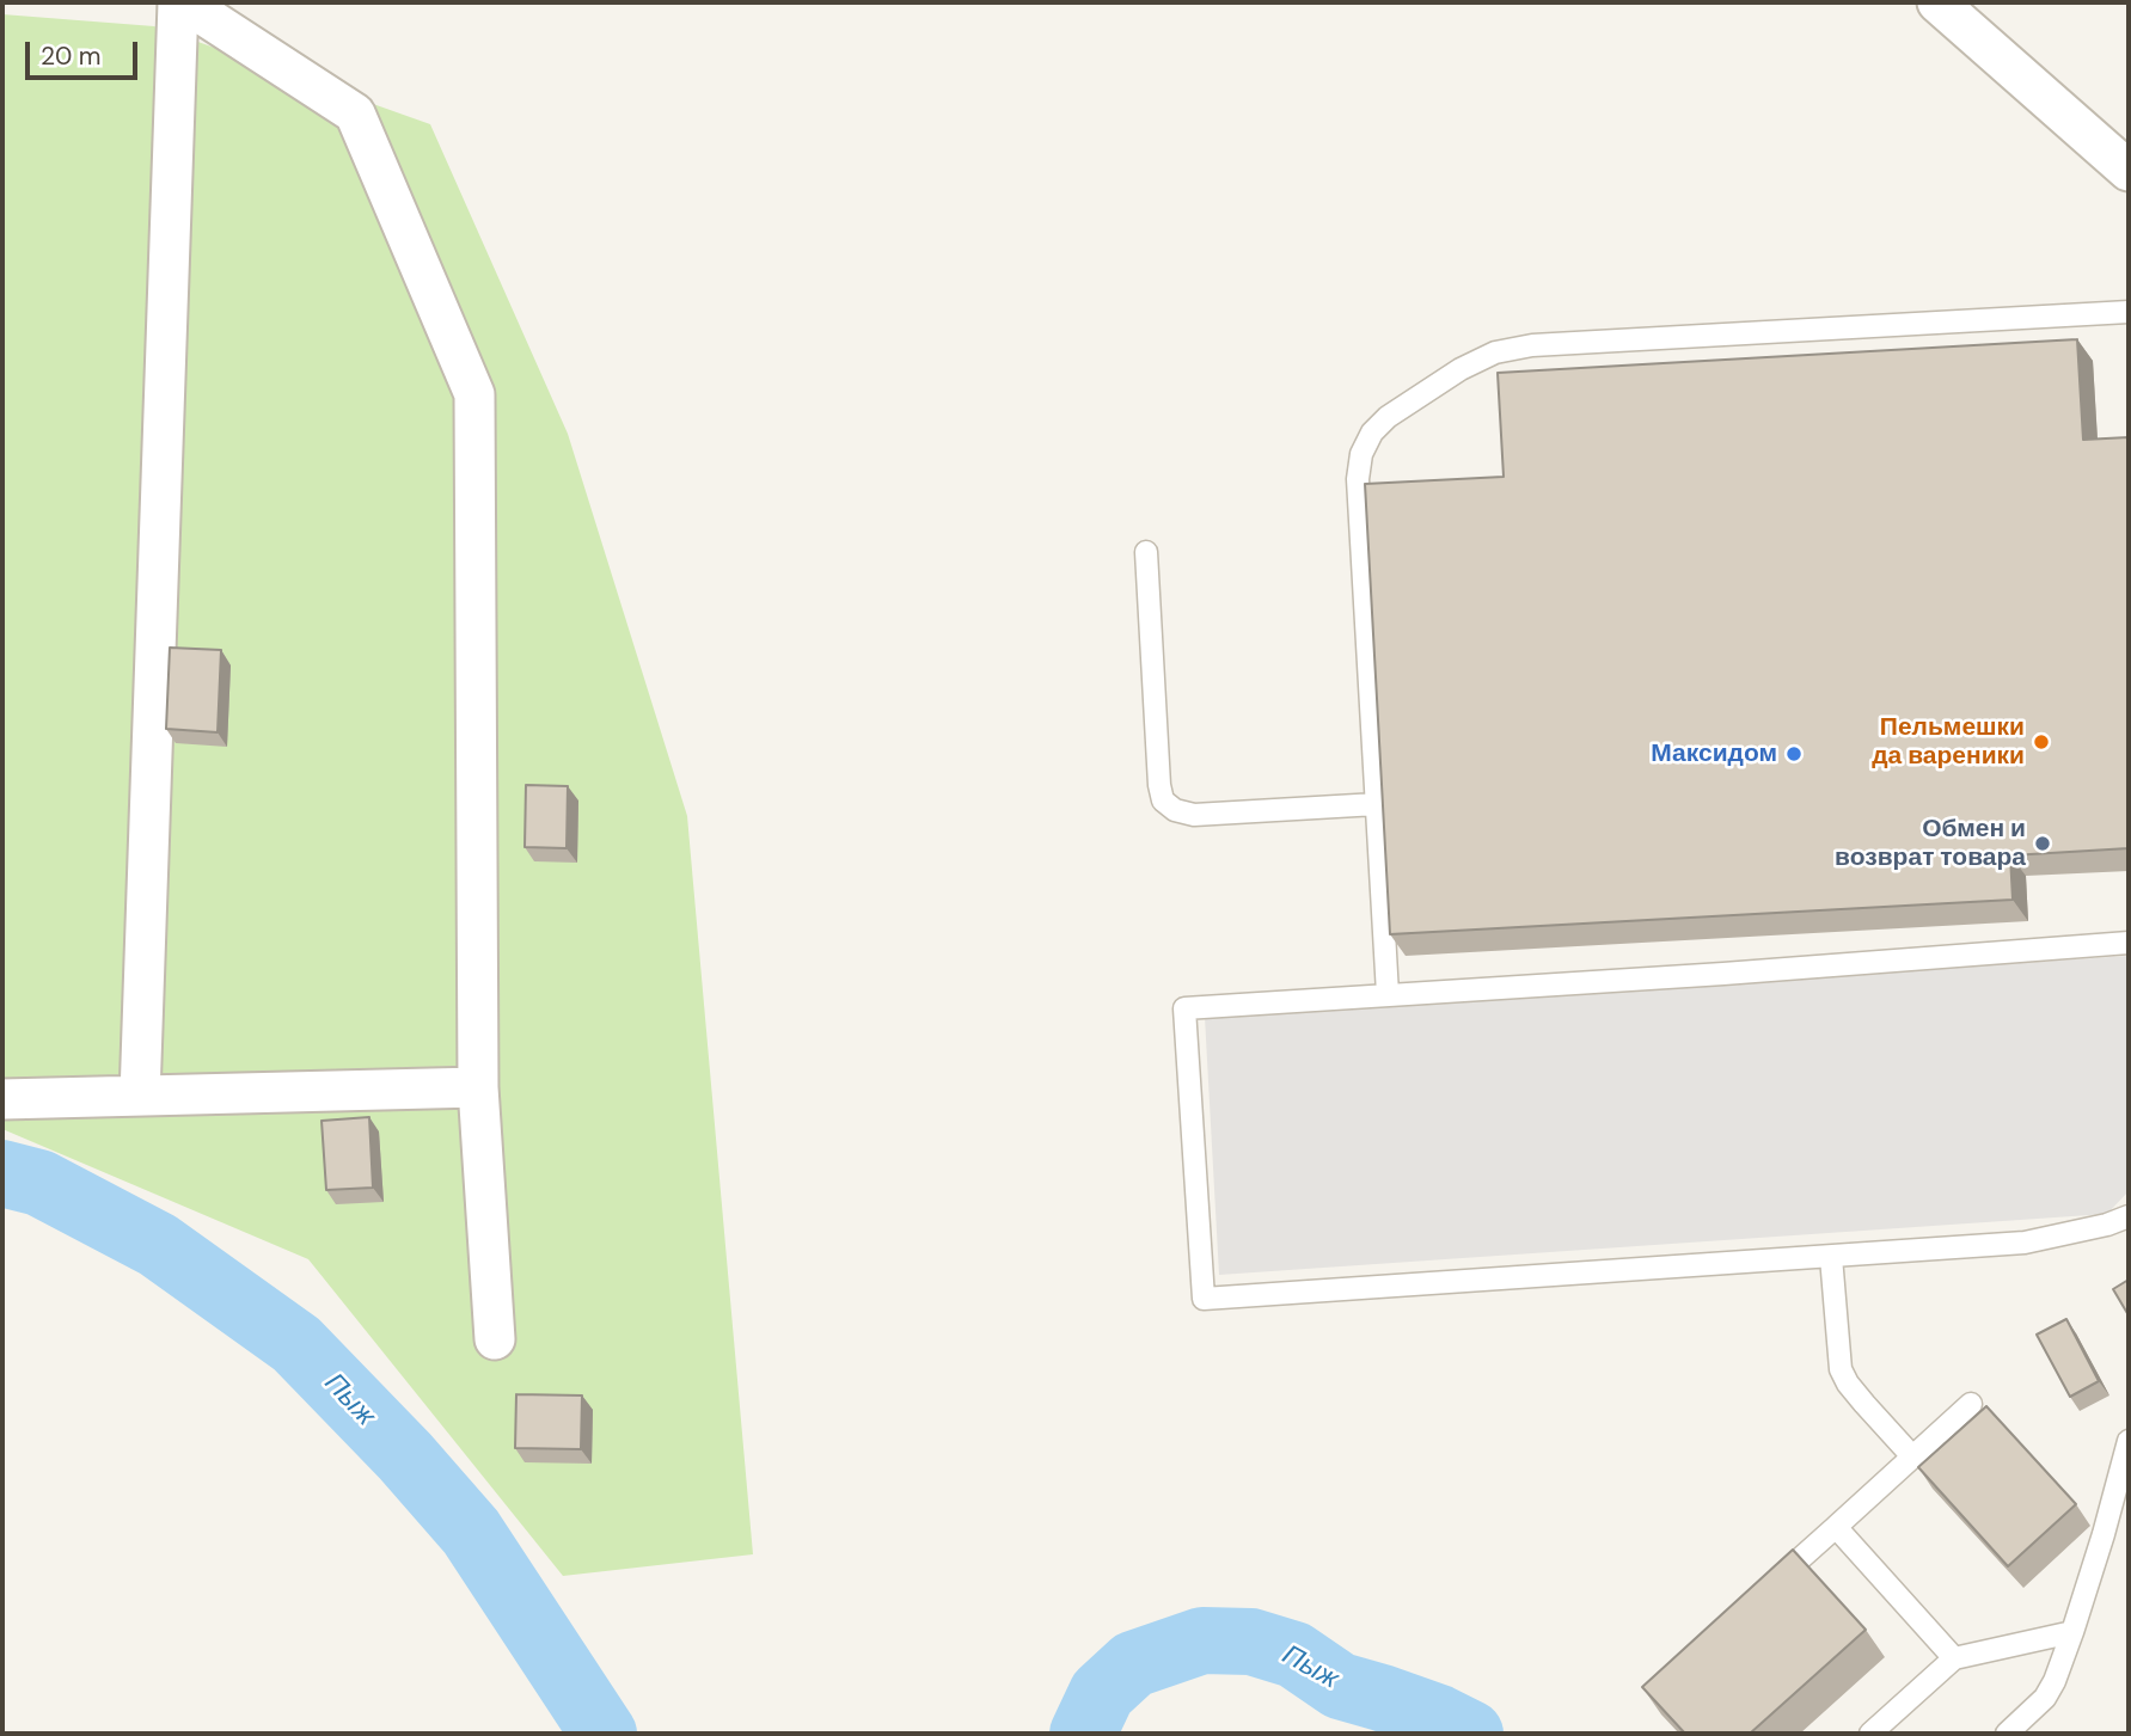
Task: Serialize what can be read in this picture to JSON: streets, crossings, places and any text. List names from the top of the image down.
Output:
{
  "water": ["Пыж"],
  "places": ["Пельмешки да вареники", "Максидом", "Обмен и возврат товара"],
  "scale_bar": "20 m"
}
